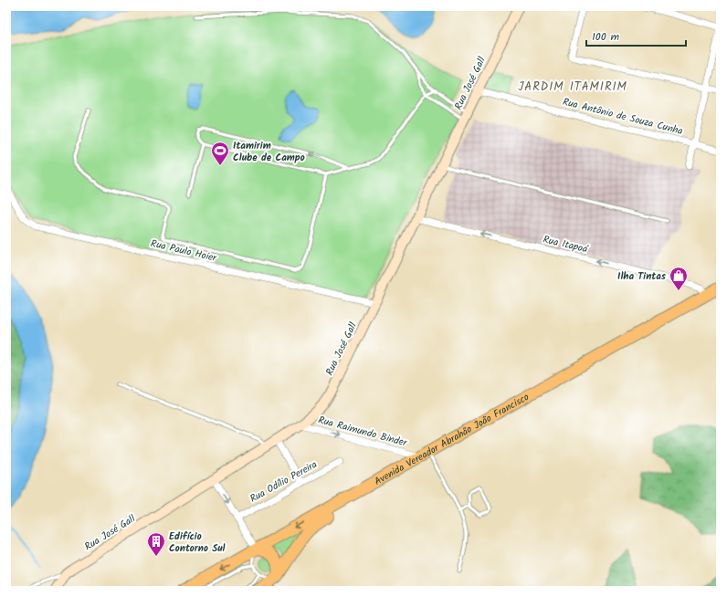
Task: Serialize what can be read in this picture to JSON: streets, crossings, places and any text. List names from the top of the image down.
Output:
{
  "streets": {
    "main road": ["Rua José Gall", "Avenida Vereador Abrahão João Francisco"],
    "street": [
      "Rua Antônio de Souza Cunha",
      "Rua Itapoá",
      "Rua Paulo Hoier",
      "Rua Raimundo Binder",
      "Rua Odílio Pereira"
    ]
  },
  "crossings": [
    ["Rua José Gall", "Rua Antônio de Souza Cunha"],
    ["Rua José Gall", "Rua Itapoá"],
    ["Rua José Gall", "Rua Paulo Hoier"],
    ["Rua José Gall", "Rua Raimundo Binder"],
    ["Rua Itapoá", "Avenida Vereador Abrahão João Francisco"],
    ["Rua Raimundo Binder", "Avenida Vereador Abrahão João Francisco"]
  ],
  "one_way": ["Rua Itapoá", "Rua Raimundo Binder"],
  "districts": ["JARDIM ITAMIRIM"],
  "places": {
    "sports": ["Itamirim Clube de Campo"],
    "shop": ["Ilha Tintas"],
    "building": ["Edifício Contorno Sul"]
  },
  "scale_bar": "100 m"
}
